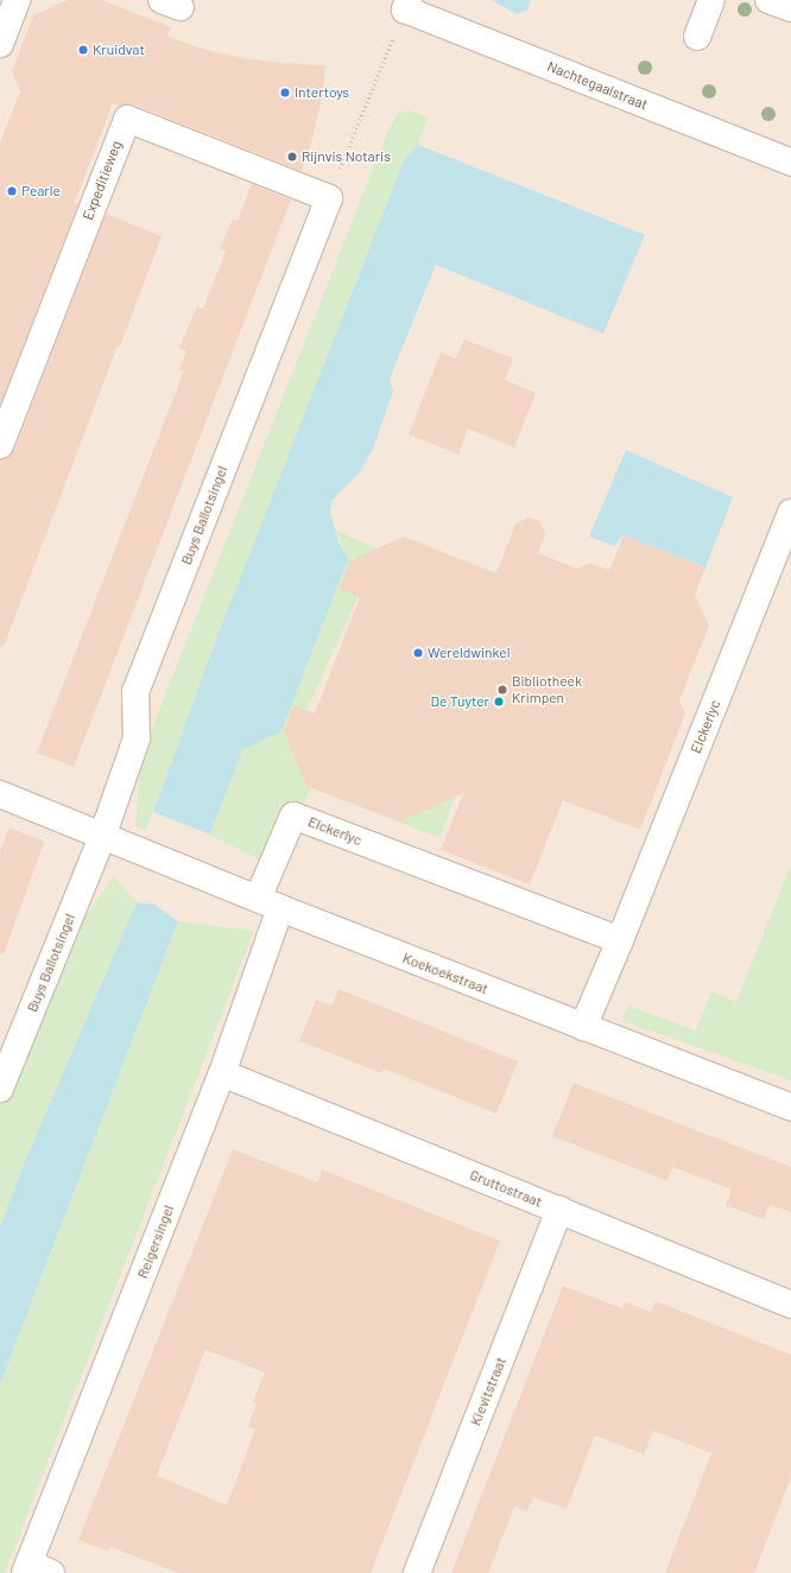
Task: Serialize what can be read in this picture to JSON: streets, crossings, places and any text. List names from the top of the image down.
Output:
{
  "streets": {
    "street": [
      "Nachtegaalstraat",
      "Expeditieweg",
      "Buys Ballotsingel",
      "Elckerlyc",
      "Koekoekstraat",
      "Gruttostraat",
      "Reigersingel",
      "Kievitstraat"
    ]
  },
  "crossings": [
    ["Expeditieweg", "Buys Ballotsingel"],
    ["Buys Ballotsingel", "Koekoekstraat"],
    ["Elckerlyc", "Koekoekstraat"],
    ["Elckerlyc", "Reigersingel"],
    ["Koekoekstraat", "Reigersingel"],
    ["Gruttostraat", "Reigersingel"],
    ["Gruttostraat", "Kievitstraat"]
  ],
  "places": [
    "Kruidvat",
    "Intertoys",
    "Rijnvis Notaris",
    "Pearle",
    "Wereldwinkel",
    "Bibliotheek Krimpen",
    "De Tuyter"
  ]
}
